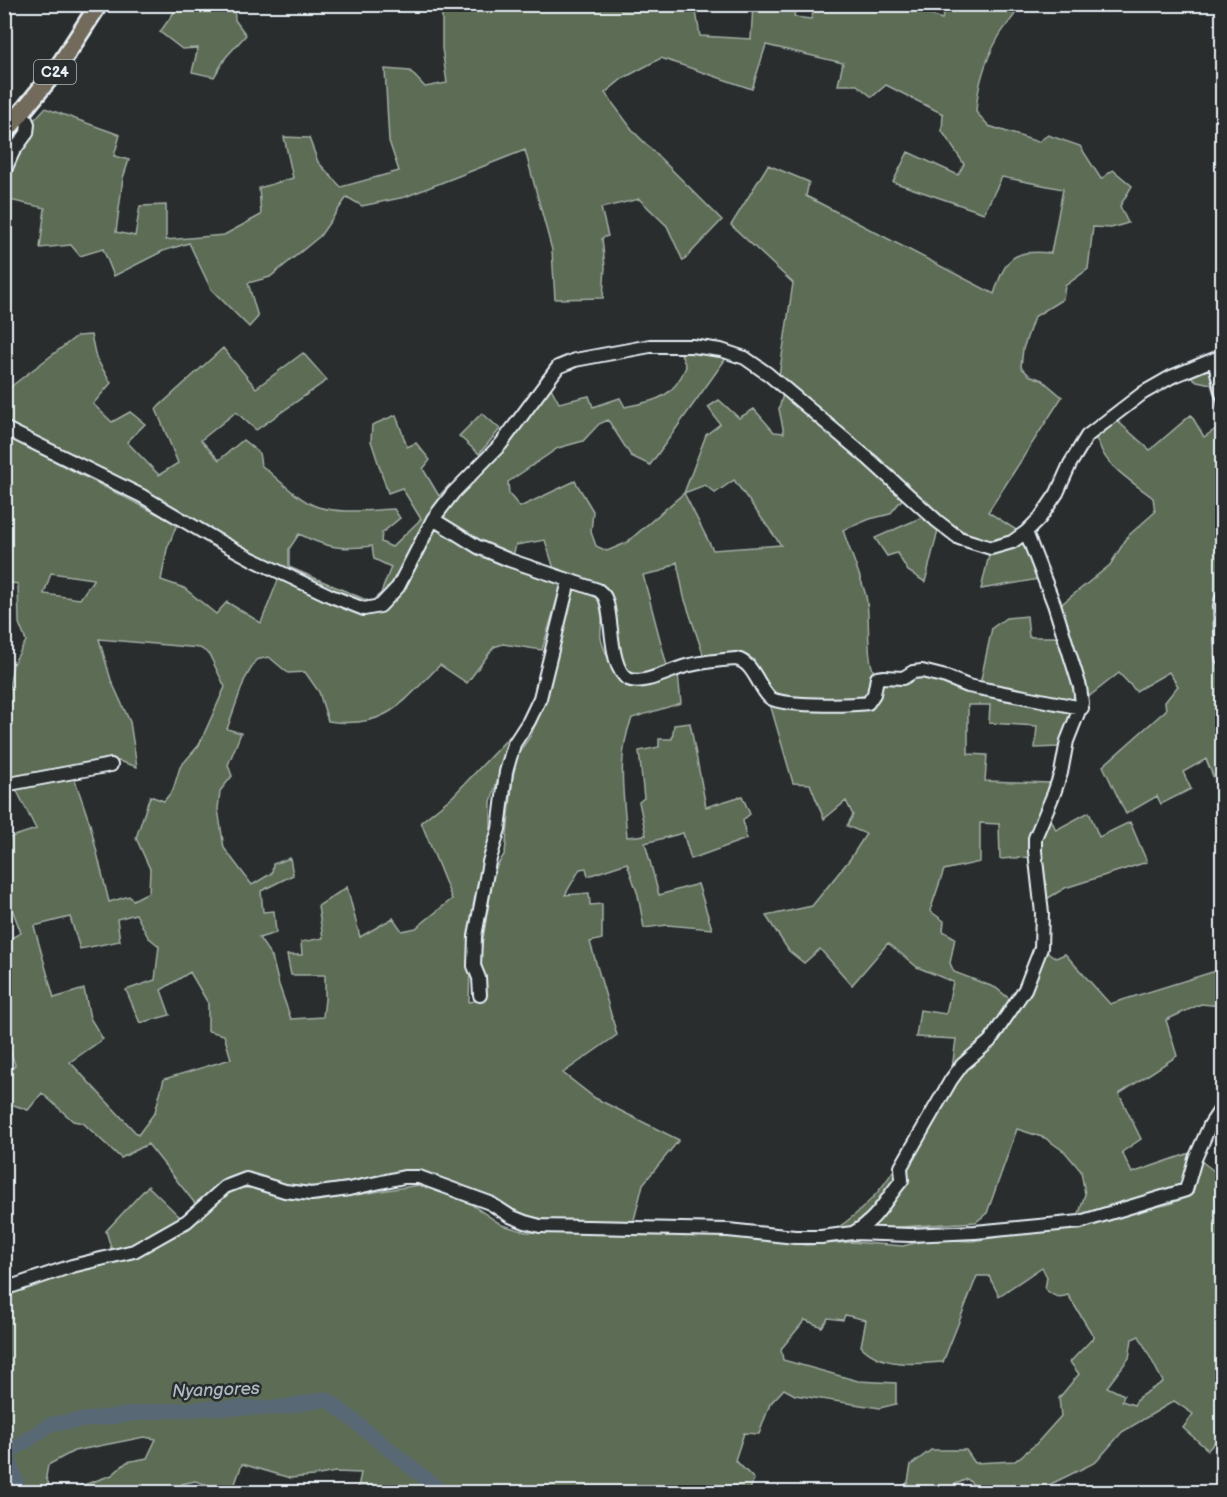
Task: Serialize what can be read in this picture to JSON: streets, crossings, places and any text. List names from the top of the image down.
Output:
{
  "streets": {
    "main road": ["C24"]
  },
  "water": ["Nyangores"]
}
